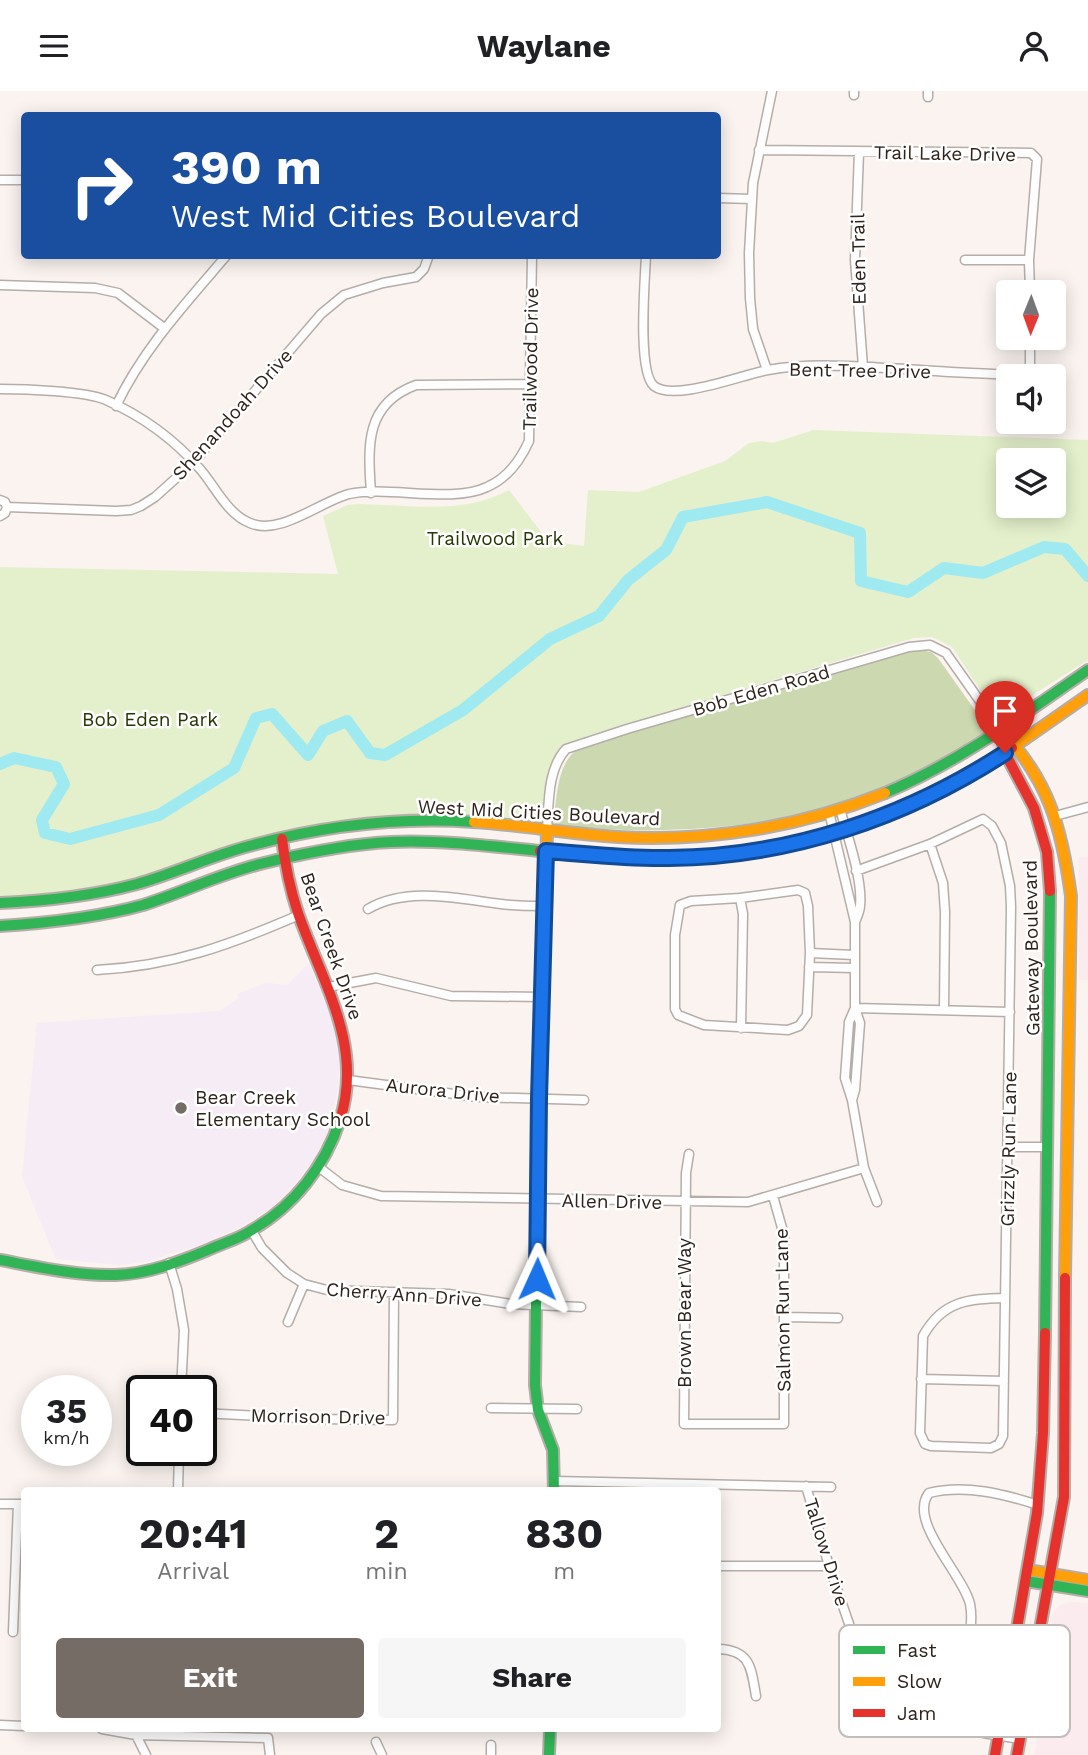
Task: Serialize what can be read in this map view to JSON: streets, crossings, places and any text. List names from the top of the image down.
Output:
{
  "streets": {
    "street": [
      "Trail Lake Drive",
      "Eden Trail",
      "Trailwood Drive",
      "Bent Tree Drive",
      "Shenandoah Drive",
      "Bob Eden Road",
      "West Mid Cities Boulevard",
      "Bear Creek Drive",
      "Gateway Boulevard",
      "Aurora Drive",
      "Grizzly Run Lane",
      "Allen Drive",
      "Cherry Ann Drive",
      "Salmon Run Lane",
      "Brown Bear Way",
      "Morrison Drive",
      "Tallow Drive"
    ]
  },
  "crossings": [
    ["Trail Lake Drive", "Eden Trail"],
    ["Eden Trail", "Bent Tree Drive"],
    ["Trailwood Drive", "Shenandoah Drive"],
    ["Bob Eden Road", "West Mid Cities Boulevard"],
    ["Bob Eden Road", "Gateway Boulevard"],
    ["West Mid Cities Boulevard", "Bear Creek Drive"],
    ["West Mid Cities Boulevard", "Gateway Boulevard"],
    ["Bear Creek Drive", "Aurora Drive"],
    ["Bear Creek Drive", "Allen Drive"],
    ["Bear Creek Drive", "Cherry Ann Drive"],
    ["Allen Drive", "Salmon Run Lane"],
    ["Allen Drive", "Brown Bear Way"],
    ["Cherry Ann Drive", "Morrison Drive"],
    ["Salmon Run Lane", "Brown Bear Way"]
  ],
  "parks": ["Trailwood Park", "Bob Eden Park"],
  "places": ["Bear Creek Elementary School"],
  "legend": ["Fast", "Slow", "Jam"],
  "north": "bottom",
  "page": {
    "header": "Waylane",
    "turn": ["390 m", "West Mid Cities Boulevard"],
    "speed": "35 km/h",
    "limit": "40",
    "eta": [
      "20:41",
      "Arrival",
      "2",
      "min",
      "830",
      "m"
    ],
    "buttons": ["Exit", "Share"]
  }
}
